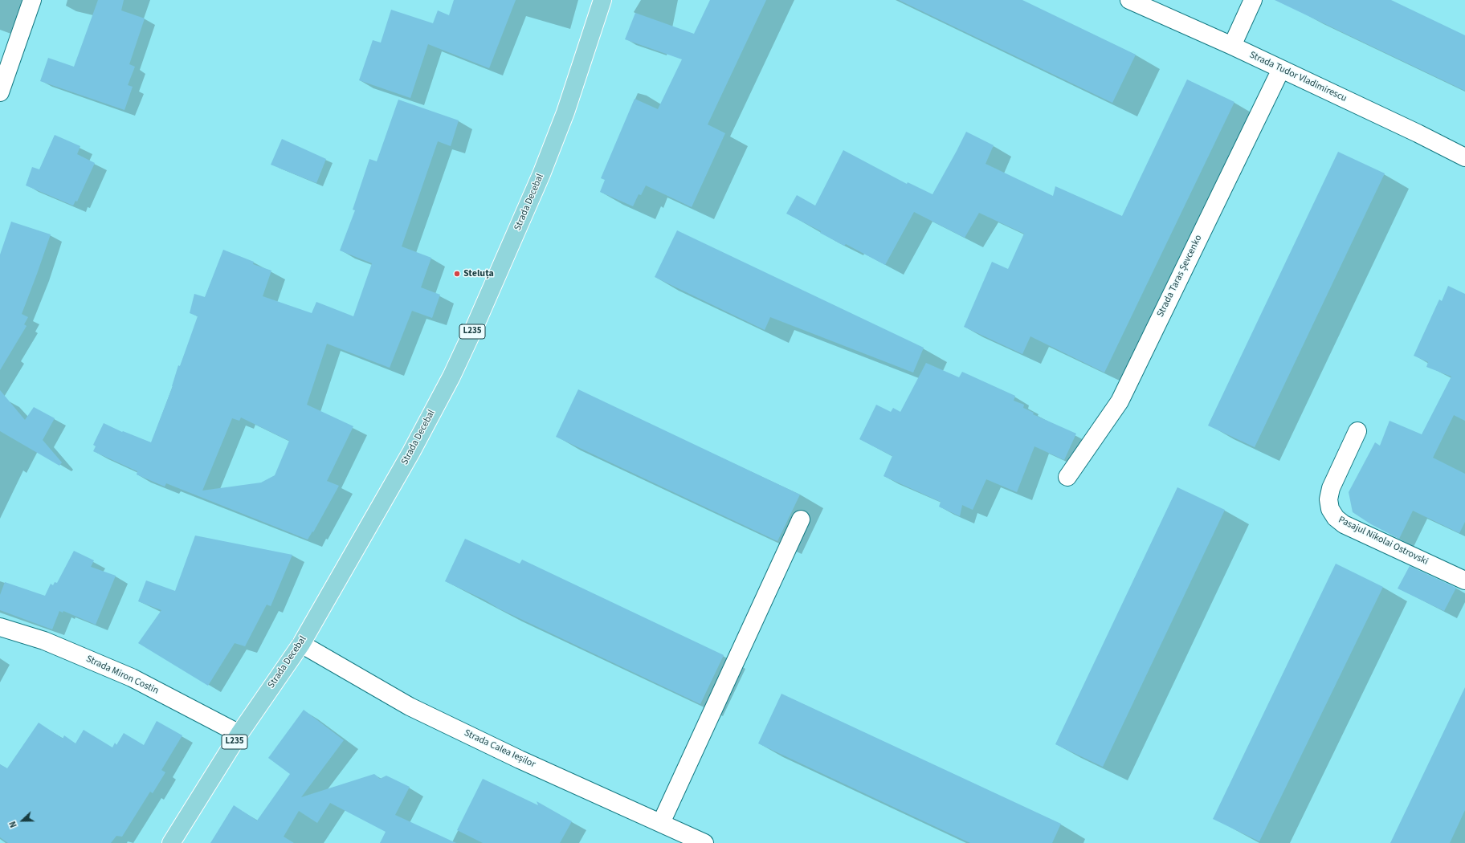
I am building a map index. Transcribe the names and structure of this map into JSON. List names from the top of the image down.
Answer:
{
  "streets": {
    "main road": ["Strada Decebal", "L235"],
    "street": [
      "Strada Tudor Vladimirescu",
      "Strada Taras Șevcenko",
      "Pasajul Nikolai Ostrovski",
      "Strada Miron Costin",
      "Strada Calea Ieșilor"
    ]
  },
  "crossings": [
    ["Strada Tudor Vladimirescu", "Strada Taras Șevcenko"],
    ["Strada Decebal", "Strada Miron Costin"],
    ["Strada Decebal", "Strada Calea Ieșilor"]
  ],
  "places": ["Steluța"],
  "north": "left"
}
